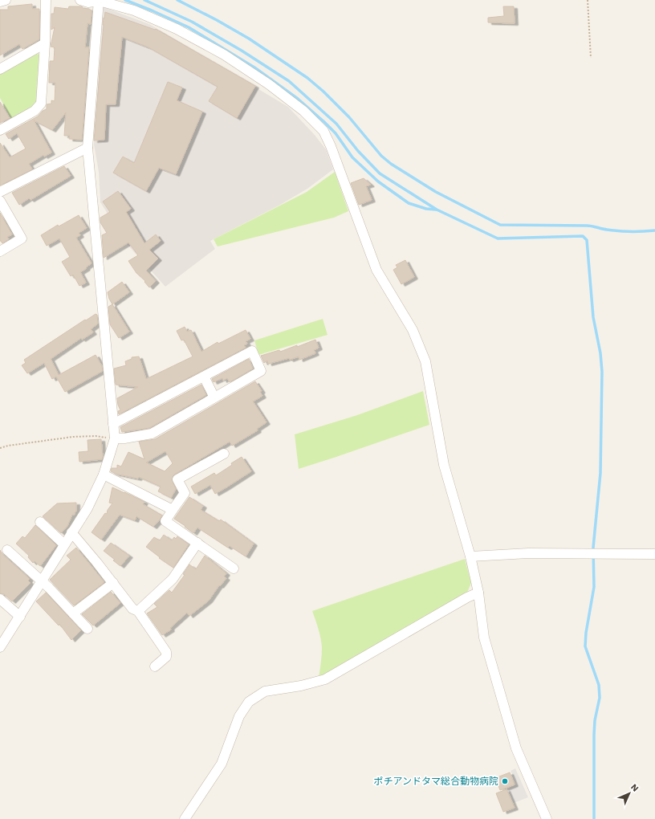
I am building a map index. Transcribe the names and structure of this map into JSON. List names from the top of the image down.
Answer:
{
  "places": ["ポチアンドタマ総合動物病院"],
  "north": "top right"
}
